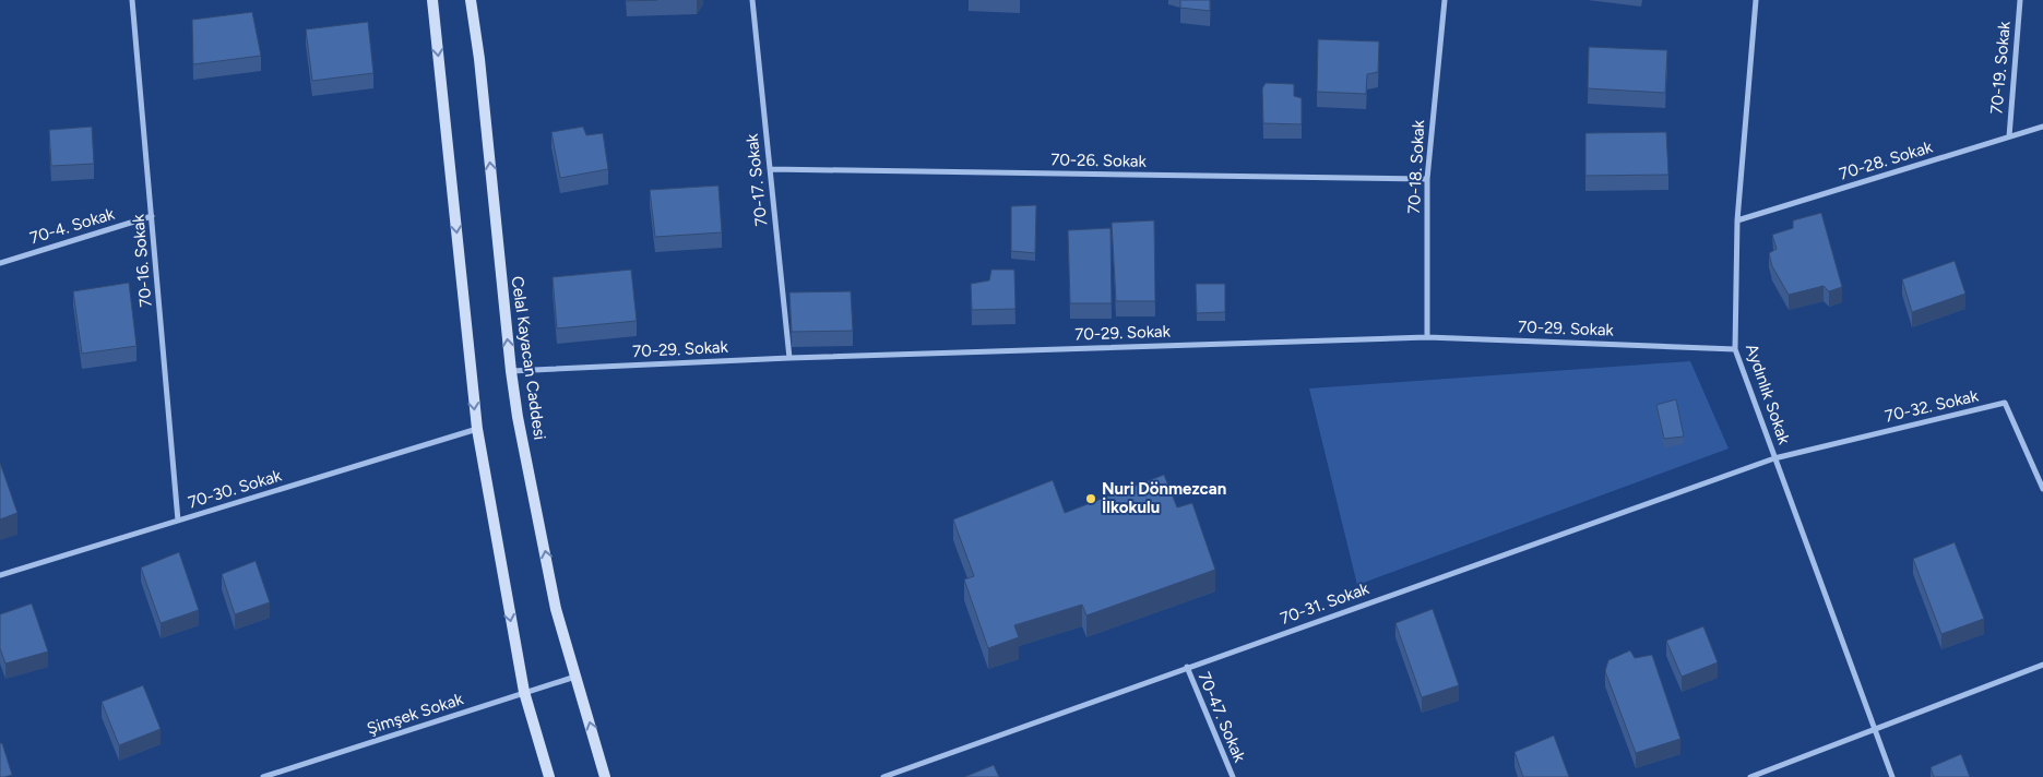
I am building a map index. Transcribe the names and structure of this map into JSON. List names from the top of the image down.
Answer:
{
  "streets": {
    "street": [
      "70-19. Sokak",
      "70-26. Sokak",
      "70-28. Sokak",
      "70-18. Sokak",
      "70-17. Sokak",
      "70-4. Sokak",
      "70-16. Sokak",
      "70-29. Sokak",
      "Celal Kayacan Caddesi",
      "Aydınlık Sokak",
      "70-32. Sokak",
      "70-30. Sokak",
      "70-31. Sokak",
      "Şimşek Sokak",
      "70-47. Sokak"
    ]
  },
  "crossings": [
    ["70-19. Sokak", "70-28. Sokak"],
    ["70-26. Sokak", "70-18. Sokak"],
    ["70-26. Sokak", "70-17. Sokak"],
    ["70-28. Sokak", "Aydınlık Sokak"],
    ["70-18. Sokak", "70-29. Sokak"],
    ["70-17. Sokak", "70-29. Sokak"],
    ["70-4. Sokak", "70-16. Sokak"],
    ["70-16. Sokak", "70-30. Sokak"],
    ["70-29. Sokak", "Celal Kayacan Caddesi"],
    ["70-29. Sokak", "Aydınlık Sokak"],
    ["Celal Kayacan Caddesi", "Şimşek Sokak"],
    ["Aydınlık Sokak", "70-32. Sokak"],
    ["Aydınlık Sokak", "70-31. Sokak"],
    ["70-32. Sokak", "70-31. Sokak"],
    ["70-31. Sokak", "70-47. Sokak"]
  ],
  "places": ["Nuri Dönmezcan İlkokulu"]
}
